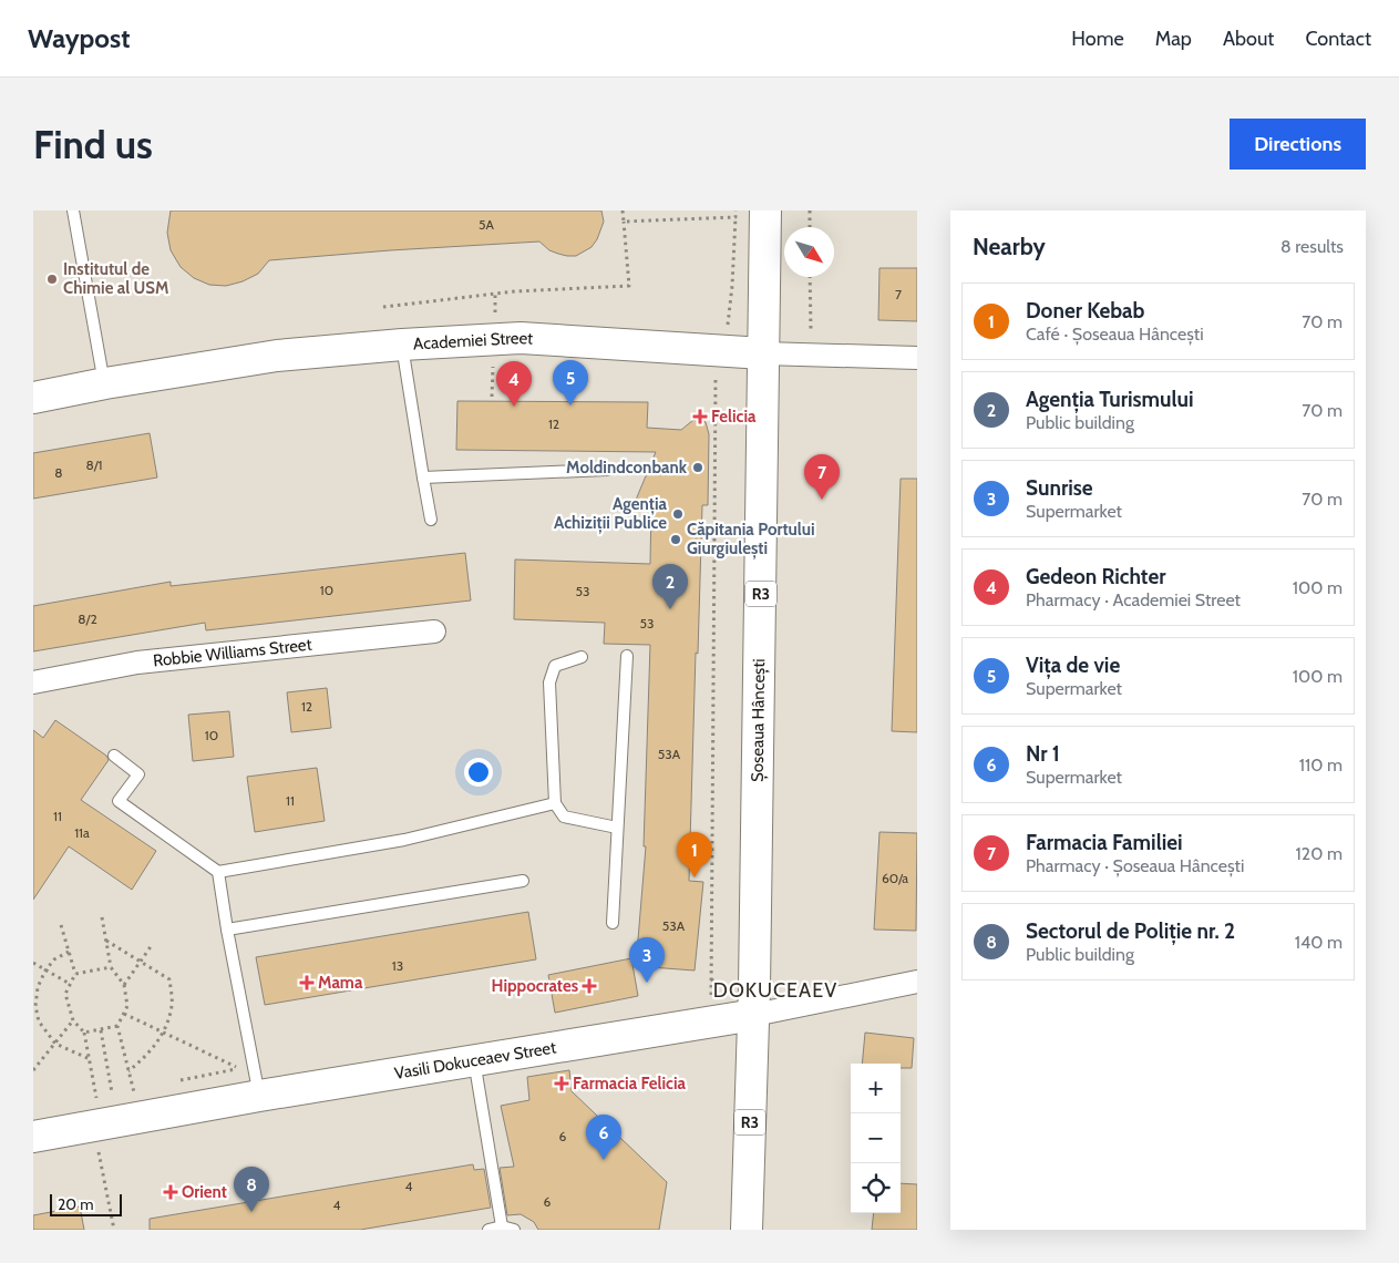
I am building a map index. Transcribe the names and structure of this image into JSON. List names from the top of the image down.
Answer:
{
  "streets": {
    "main road": [
      "Academiei Street",
      "R3",
      "Șoseaua Hâncești",
      "Vasili Dokuceaev Street"
    ],
    "street": ["Robbie Williams Street"]
  },
  "crossings": [
    ["Academiei Street", "Șoseaua Hâncești"],
    ["Șoseaua Hâncești", "Vasili Dokuceaev Street"]
  ],
  "districts": ["DOKUCEAEV"],
  "places": {
    "other": [
      "Institutul de Chimie al USM",
      "Moldindconbank",
      "Agenția Achiziții Publice",
      "Căpitania Portului Giurgiulești"
    ],
    "health": [
      "Felicia",
      "Mama",
      "Hippocrates",
      "Farmacia Felicia",
      "Orient"
    ]
  },
  "house_numbers": [
    "5A",
    "7",
    "12",
    "8/1",
    "8",
    "10",
    "53",
    "8/2",
    "53",
    "12",
    "10",
    "53A",
    "11",
    "11",
    "11a",
    "60/a",
    "53A",
    "13",
    "6",
    "4",
    "6",
    "4"
  ],
  "scale_bar": "20 m",
  "north": "bottom right",
  "page": {
    "header": "Waypost",
    "nav": [
      "Home",
      "Map",
      "About",
      "Contact"
    ],
    "buttons": "Directions",
    "title": "Find us",
    "heading": ["Nearby", "8 results"],
    "list": [
      {
        "mark": "1",
        "name": "Doner Kebab",
        "note": "Café · Șoseaua Hâncești",
        "value": "70 m"
      },
      {
        "mark": "2",
        "name": "Agenția Turismului",
        "note": "Public building",
        "value": "70 m"
      },
      {
        "mark": "3",
        "name": "Sunrise",
        "note": "Supermarket",
        "value": "70 m"
      },
      {
        "mark": "4",
        "name": "Gedeon Richter",
        "note": "Pharmacy · Academiei Street",
        "value": "100 m"
      },
      {
        "mark": "5",
        "name": "Vița de vie",
        "note": "Supermarket",
        "value": "100 m"
      },
      {
        "mark": "6",
        "name": "Nr 1",
        "note": "Supermarket",
        "value": "110 m"
      },
      {
        "mark": "7",
        "name": "Farmacia Familiei",
        "note": "Pharmacy · Șoseaua Hâncești",
        "value": "120 m"
      },
      {
        "mark": "8",
        "name": "Sectorul de Poliție nr. 2",
        "note": "Public building",
        "value": "140 m"
      }
    ],
    "pins": [
      "5",
      "4",
      "7",
      "2",
      "1",
      "3",
      "6",
      "8"
    ],
    "map_buttons": ["+", "−"],
    "scale": "20 m"
  }
}
